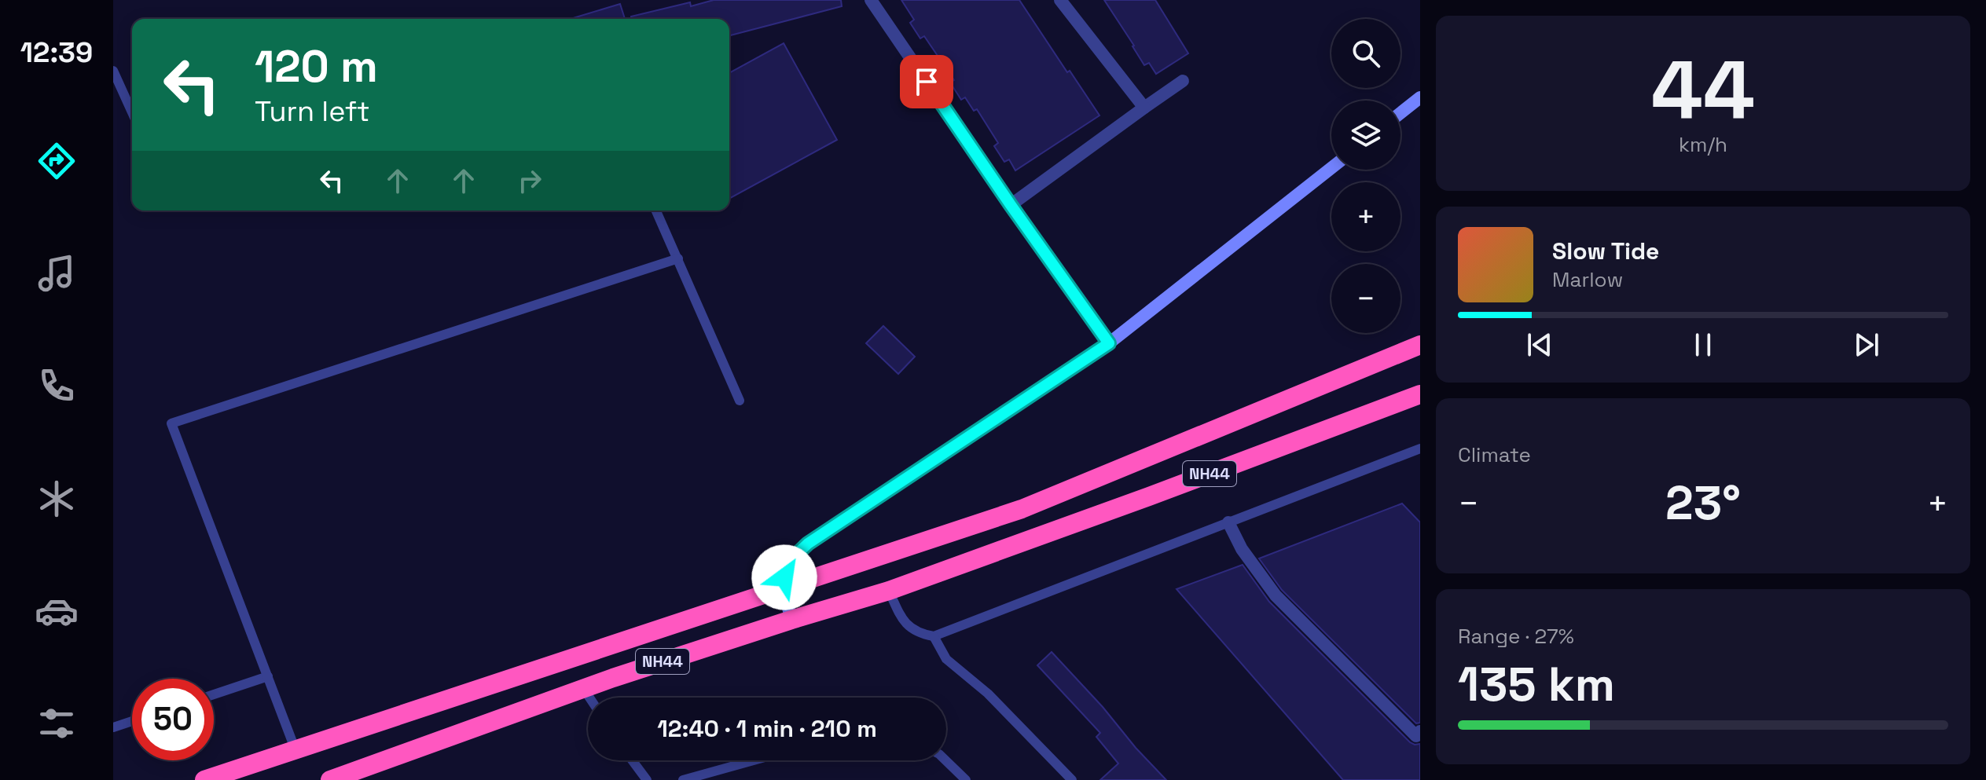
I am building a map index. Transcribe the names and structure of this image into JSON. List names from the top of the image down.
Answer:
{
  "streets": {
    "highway": ["NH44"]
  },
  "page": {
    "tabs": "12:39",
    "tile": [
      ["44", "km/h"],
      "Climate",
      ["Range · 27%", "135 km"]
    ],
    "map_buttons": ["+", "−"],
    "turn": ["120 m", "Turn left"],
    "song": ["Slow Tide", "Marlow"],
    "heat": ["−", "23°", "+"],
    "limit": "50",
    "trip": "12:40 · 1 min · 210 m"
  }
}
